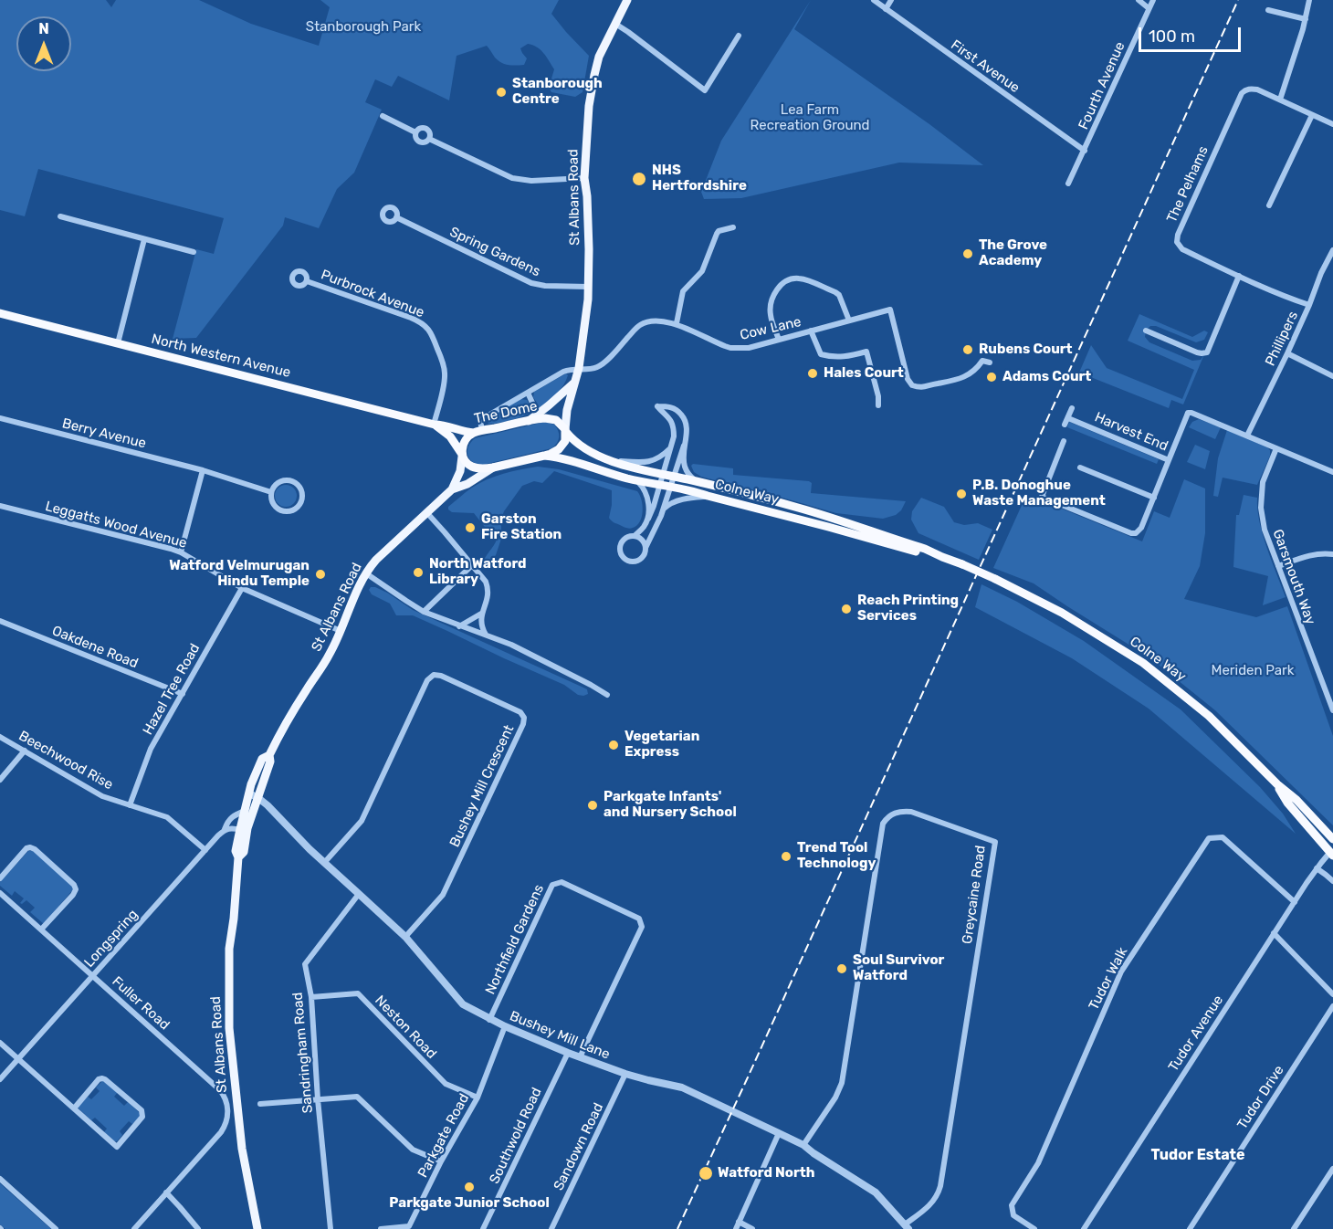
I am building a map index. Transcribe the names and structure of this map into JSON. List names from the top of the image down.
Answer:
{
  "streets": {
    "highway": ["North Western Avenue", "The Dome", "Colne Way"],
    "main road": ["St Albans Road"],
    "street": [
      "First Avenue",
      "Fourth Avenue",
      "The Pelhams",
      "Spring Gardens",
      "Purbrock Avenue",
      "Cow Lane",
      "Phillipers",
      "Harvest End",
      "Berry Avenue",
      "Leggatts Wood Avenue",
      "Garsmouth Way",
      "Oakdene Road",
      "Hazel Tree Road",
      "Beechwood Rise",
      "Bushey Mill Crescent",
      "Greycaine Road",
      "Longspring",
      "Northfield Gardens",
      "Tudor Walk",
      "Fuller Road",
      "Neston Road",
      "Tudor Avenue",
      "Bushey Mill Lane",
      "Sandringham Road",
      "Tudor Drive",
      "Parkgate Road",
      "Southwold Road",
      "Sandown Road"
    ]
  },
  "crossings": [
    ["First Avenue", "Fourth Avenue"],
    ["The Pelhams", "Phillipers"],
    ["St Albans Road", "Spring Gardens"],
    ["St Albans Road", "Cow Lane"],
    ["St Albans Road", "North Western Avenue"],
    ["St Albans Road", "The Dome"],
    ["St Albans Road", "Colne Way"],
    ["St Albans Road", "Leggatts Wood Avenue"],
    ["St Albans Road", "Longspring"],
    ["St Albans Road", "Bushey Mill Lane"],
    ["Purbrock Avenue", "North Western Avenue"],
    ["Phillipers", "Harvest End"],
    ["North Western Avenue", "The Dome"],
    ["The Dome", "Colne Way"],
    ["Colne Way", "Tudor Avenue"],
    ["Leggatts Wood Avenue", "Hazel Tree Road"],
    ["Oakdene Road", "Hazel Tree Road"],
    ["Hazel Tree Road", "Beechwood Rise"],
    ["Beechwood Rise", "Longspring"],
    ["Bushey Mill Crescent", "Bushey Mill Lane"],
    ["Greycaine Road", "Bushey Mill Lane"],
    ["Longspring", "Fuller Road"],
    ["Northfield Gardens", "Bushey Mill Lane"],
    ["Tudor Walk", "Tudor Avenue"],
    ["Neston Road", "Sandringham Road"],
    ["Neston Road", "Parkgate Road"],
    ["Bushey Mill Lane", "Sandringham Road"],
    ["Bushey Mill Lane", "Parkgate Road"],
    ["Bushey Mill Lane", "Southwold Road"],
    ["Bushey Mill Lane", "Sandown Road"]
  ],
  "districts": ["Tudor Estate"],
  "parks": ["Stanborough Park", "Lea Farm Recreation Ground", "Meriden Park"],
  "places": [
    "Stanborough Centre",
    "NHS Hertfordshire",
    "The Grove Academy",
    "Rubens Court",
    "Hales Court",
    "Adams Court",
    "P.B. Donoghue Waste Management",
    "Garston Fire Station",
    "North Watford Library",
    "Watford Velmurugan Hindu Temple",
    "Reach Printing Services",
    "Vegetarian Express",
    "Parkgate Infants' and Nursery School",
    "Trend Tool Technology",
    "Soul Survivor Watford",
    "Watford North",
    "Parkgate Junior School"
  ],
  "scale_bar": "100 m",
  "north": "top"
}
